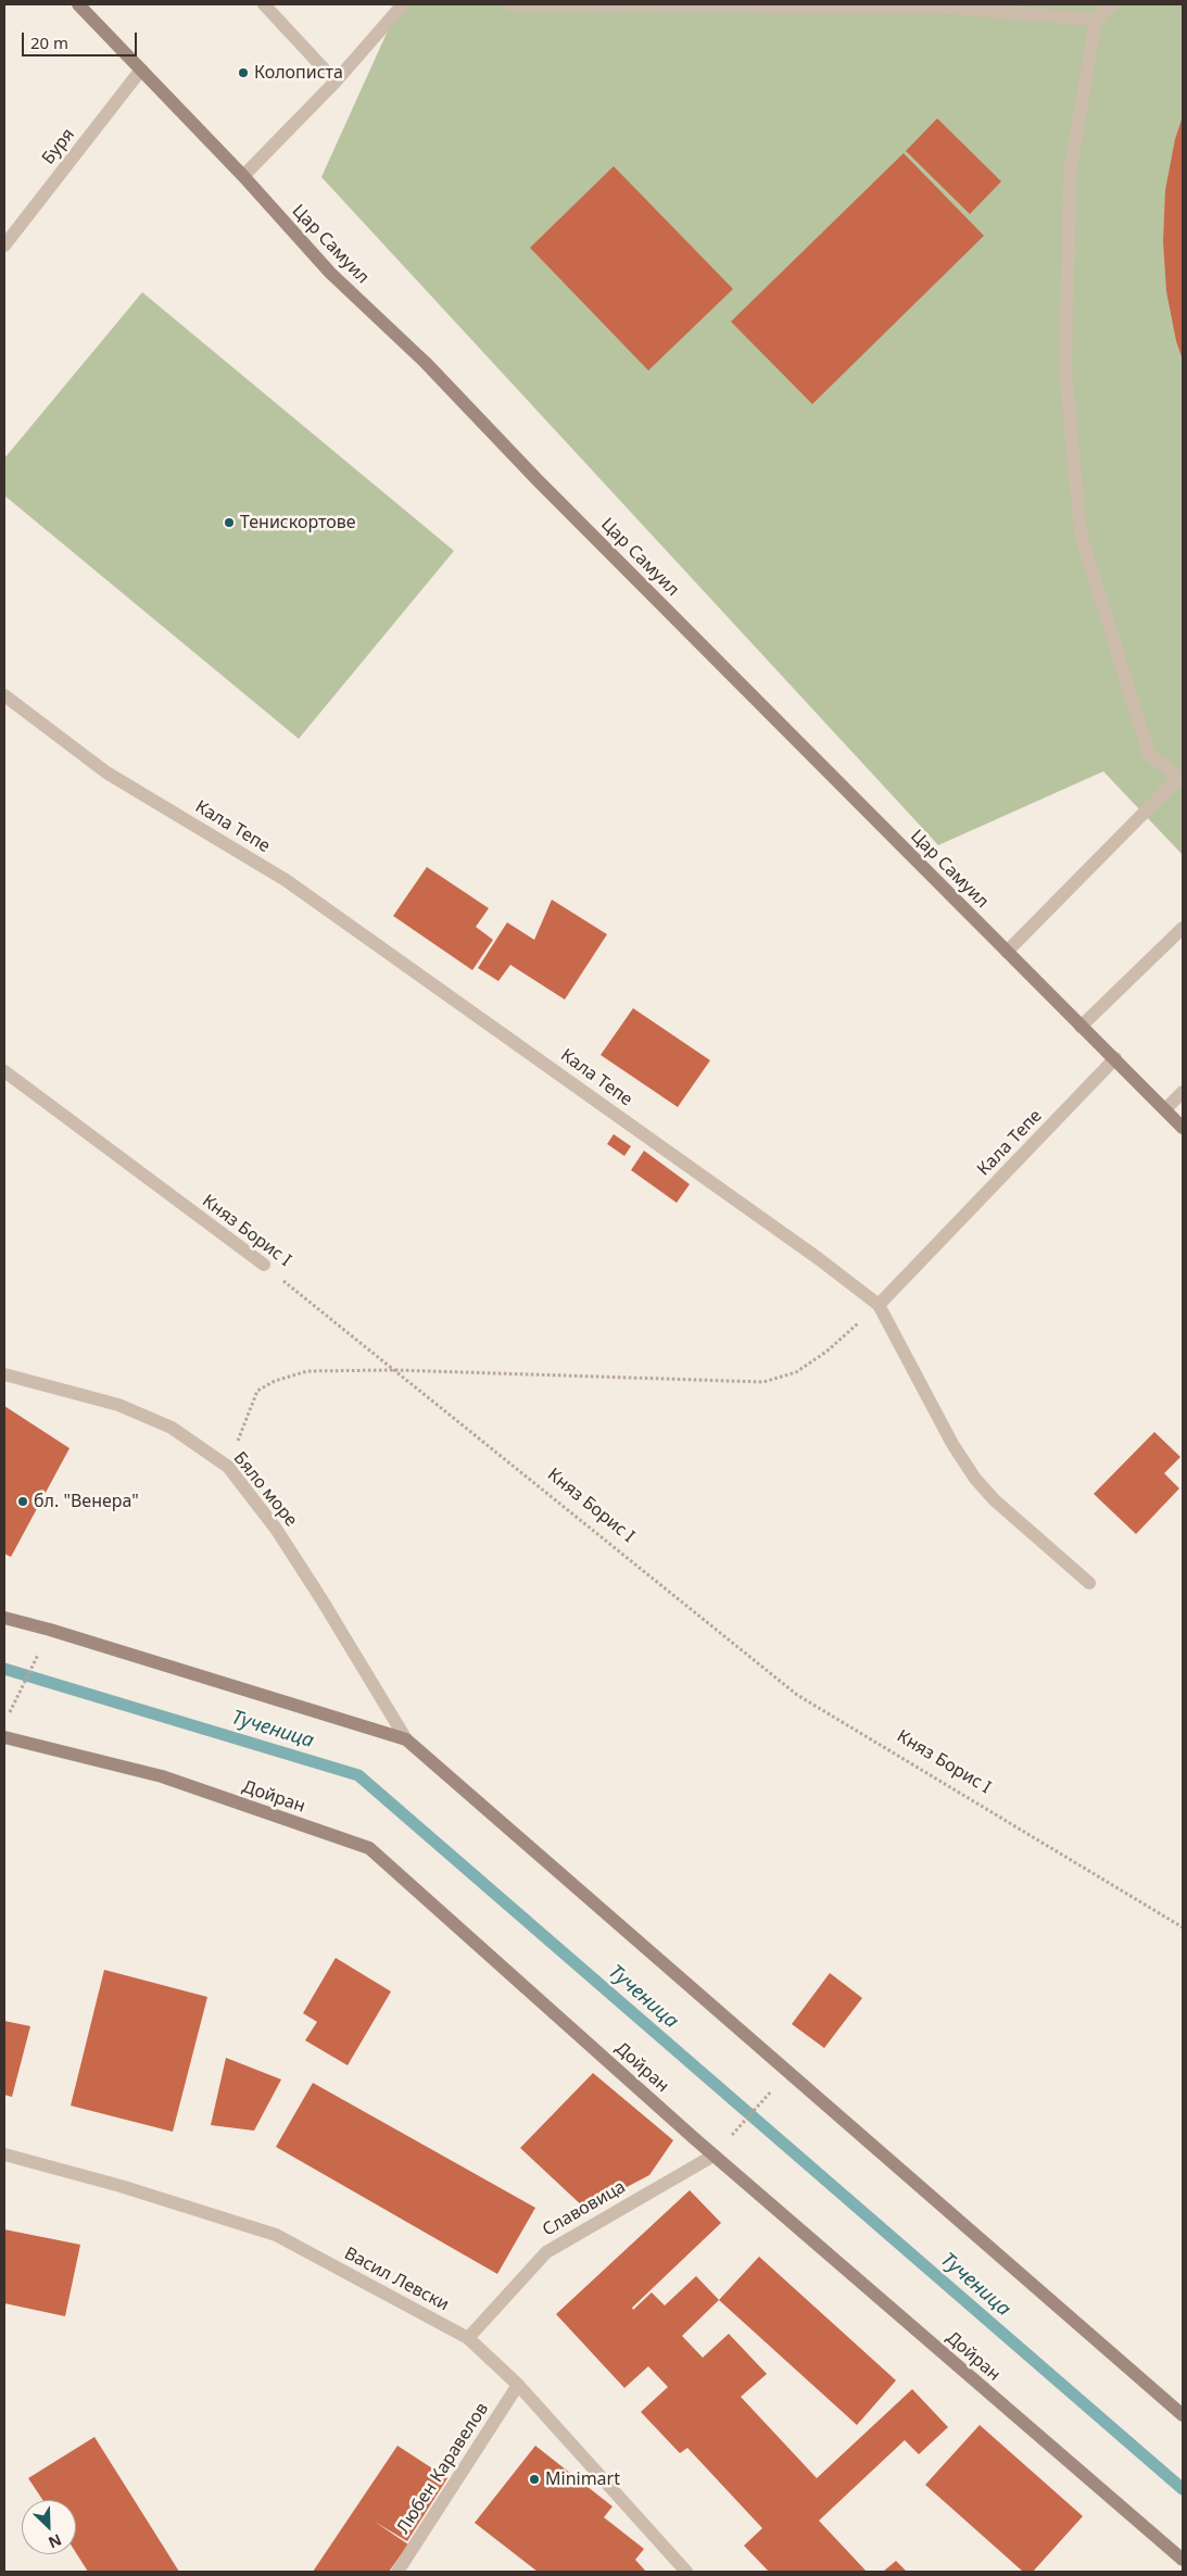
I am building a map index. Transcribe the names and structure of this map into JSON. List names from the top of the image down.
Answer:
{
  "streets": {
    "main road": ["Цар Самуил", "Дойран"],
    "street": [
      "Буря",
      "Кала Тепе",
      "Княз Борис I",
      "Бяло море",
      "Славовица",
      "Васил Левски",
      "Любен Каравелов"
    ]
  },
  "crossings": [
    ["Буря", "Цар Самуил"],
    ["Цар Самуил", "Кала Тепе"],
    ["Дойран", "Славовица"],
    ["Славовица", "Васил Левски"],
    ["Васил Левски", "Любен Каравелов"]
  ],
  "water": ["Тученица"],
  "places": [
    "Колописта",
    "Тенискортове",
    "бл. \"Венера\"",
    "Minimart"
  ],
  "scale_bar": "20 m",
  "north": "bottom right"
}
